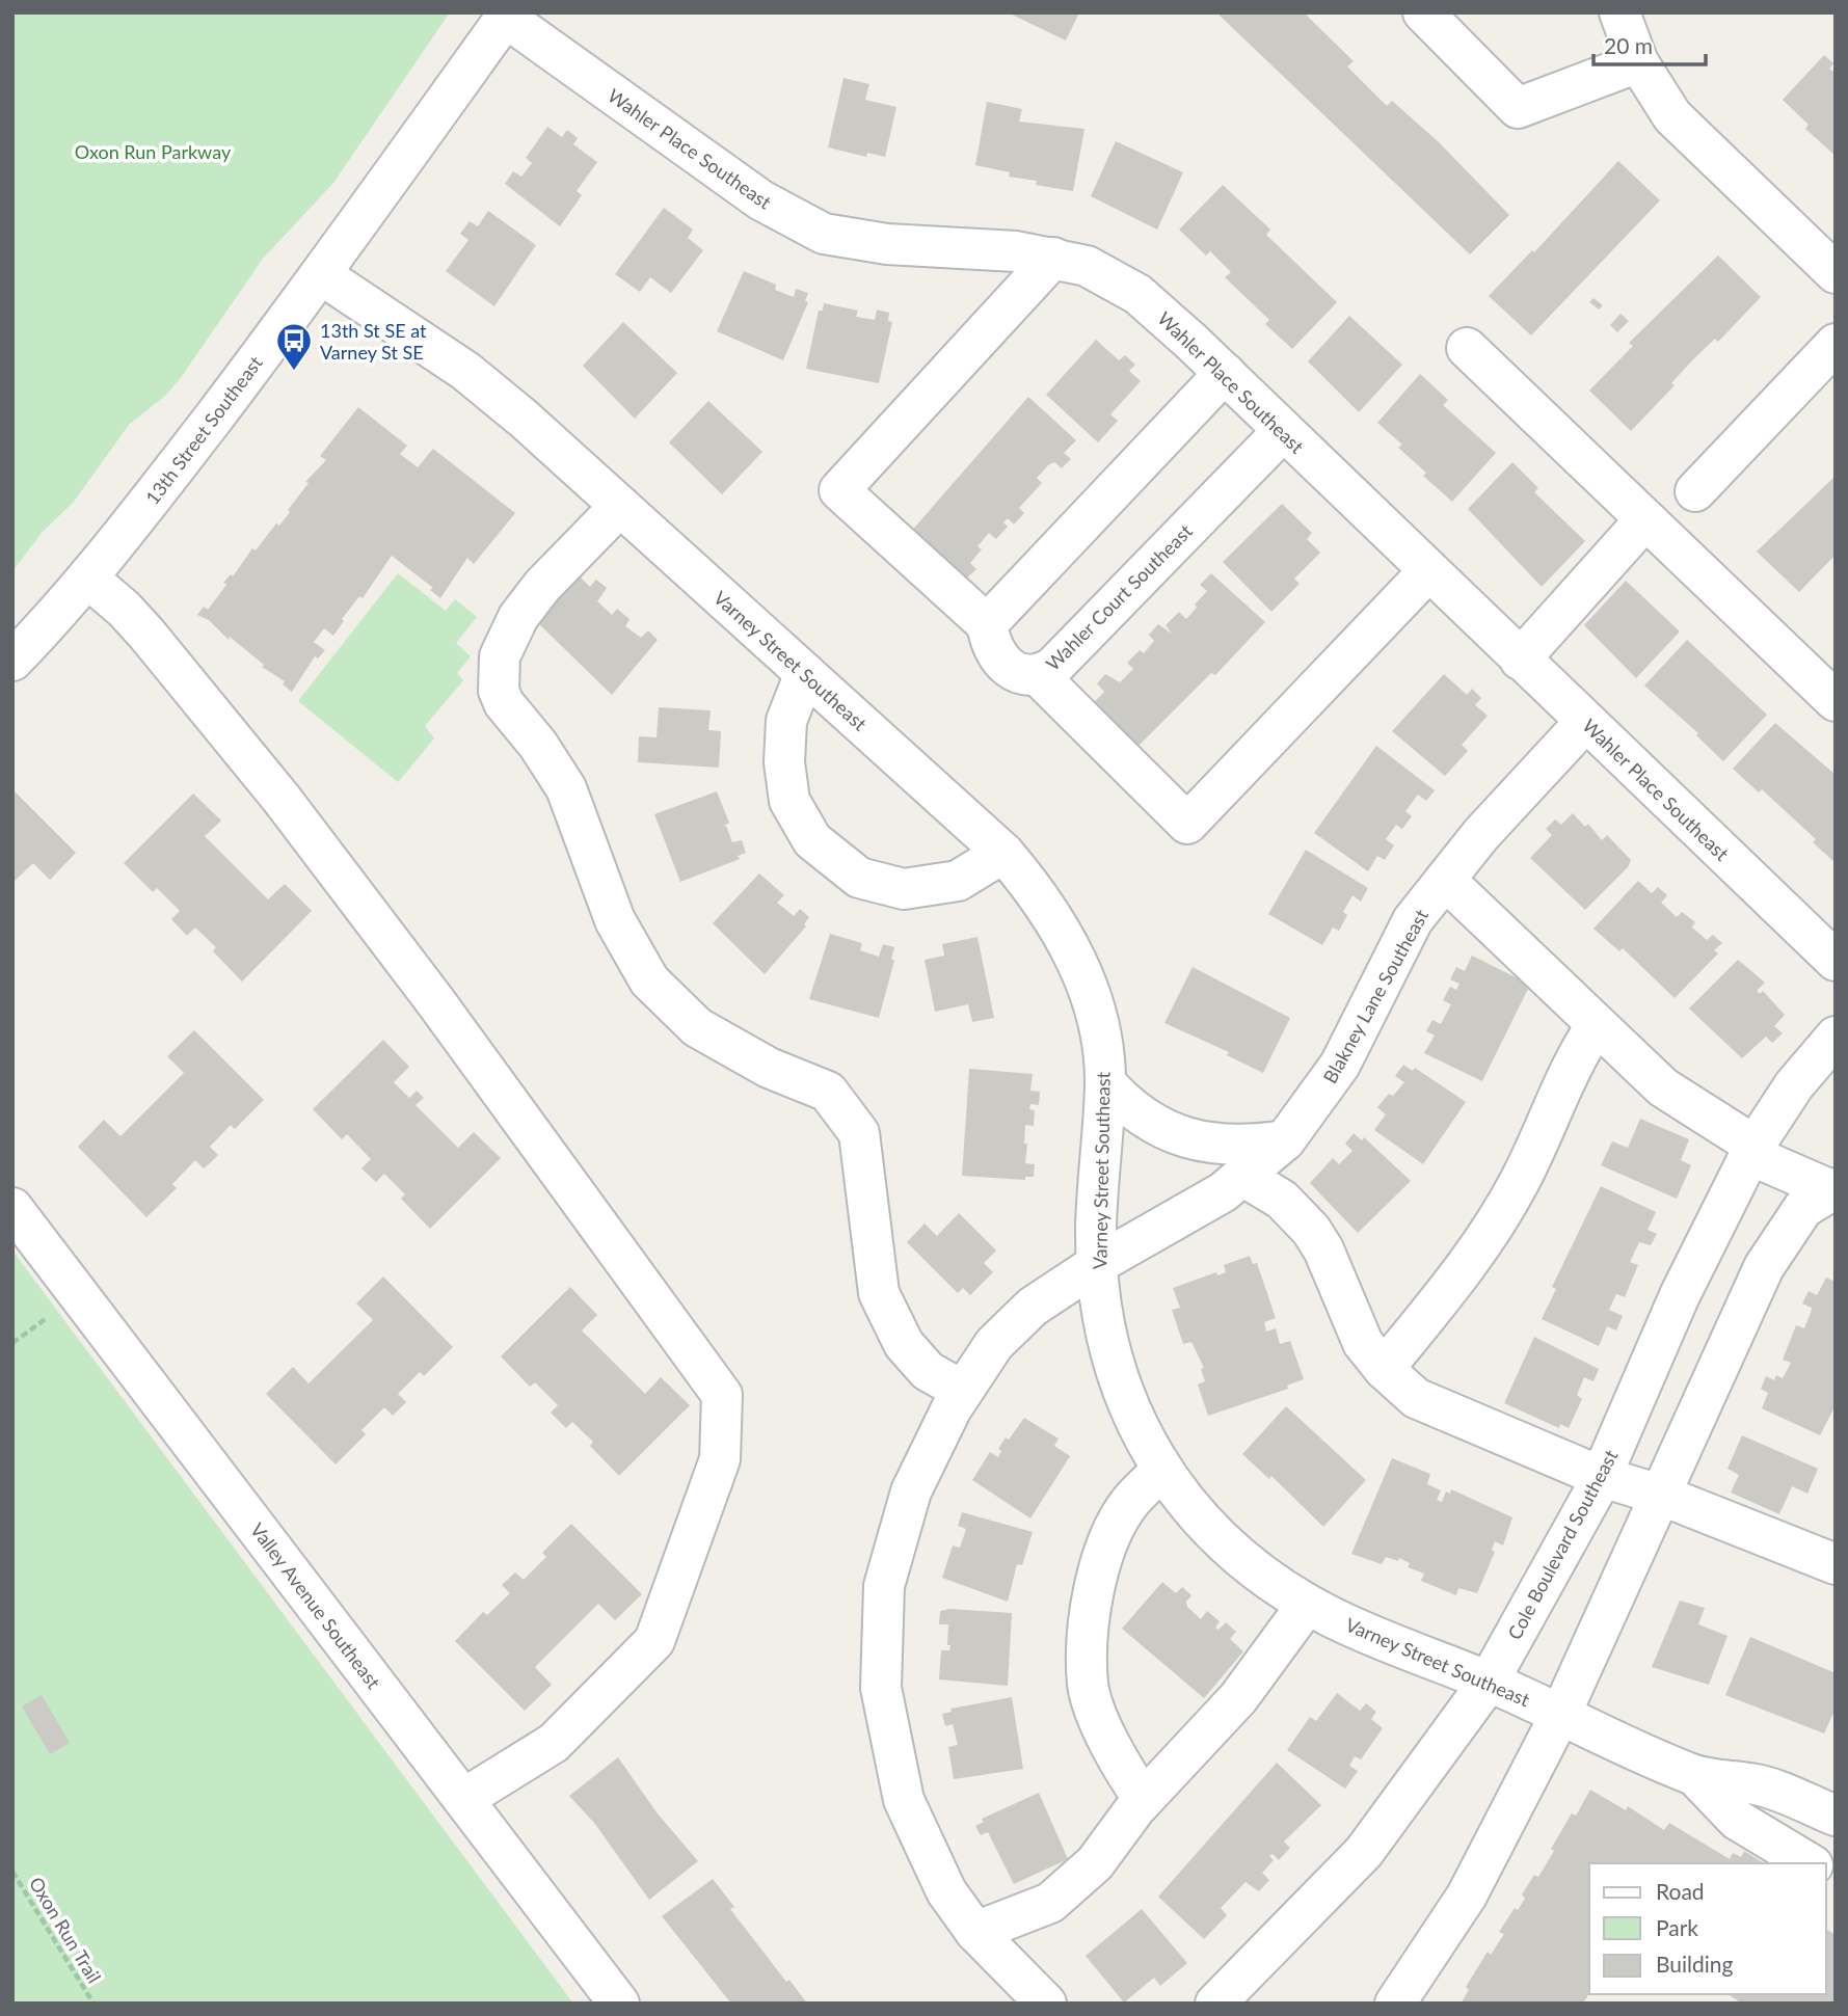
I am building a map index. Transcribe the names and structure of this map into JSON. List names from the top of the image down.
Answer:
{
  "streets": {
    "street": [
      "Wahler Place Southeast",
      "13th Street Southeast",
      "Wahler Court Southeast",
      "Varney Street Southeast",
      "Blakney Lane Southeast",
      "Cole Boulevard Southeast",
      "Valley Avenue Southeast"
    ],
    "path": ["Oxon Run Trail"]
  },
  "crossings": [
    ["Wahler Place Southeast", "13th Street Southeast"],
    ["Wahler Place Southeast", "Wahler Court Southeast"],
    ["Wahler Place Southeast", "Blakney Lane Southeast"],
    ["13th Street Southeast", "Varney Street Southeast"],
    ["Varney Street Southeast", "Blakney Lane Southeast"],
    ["Varney Street Southeast", "Cole Boulevard Southeast"]
  ],
  "parks": ["Oxon Run Parkway"],
  "places": {
    "bus stop": ["13th St SE at Varney St SE"]
  },
  "legend": ["Road", "Park", "Building"],
  "scale_bar": "20 m"
}
